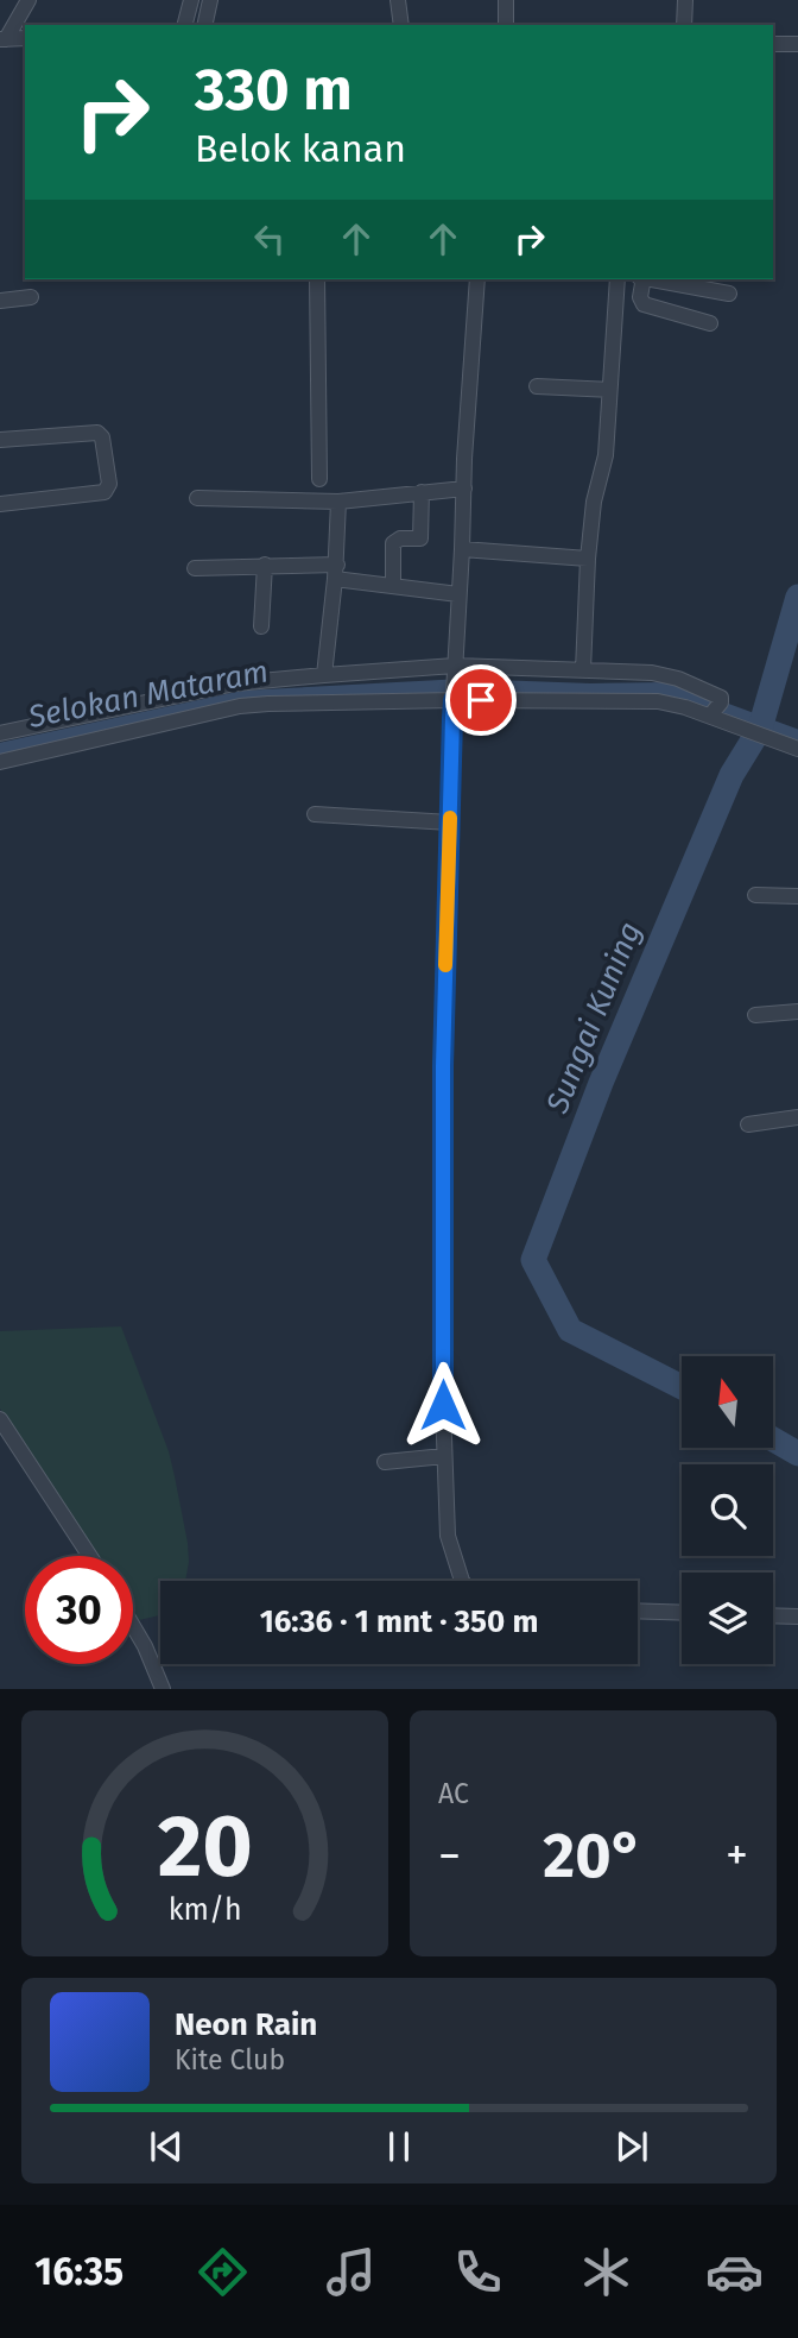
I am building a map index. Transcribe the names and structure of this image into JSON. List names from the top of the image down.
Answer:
{
  "water": ["Selokan Mataram", "Sungai Kuning"],
  "north": "top",
  "page": {
    "turn": ["330 m", "Belok kanan"],
    "limit": "30",
    "trip": "16:36 · 1 mnt · 350 m",
    "tile": "AC",
    "heat": ["−", "20°", "+"],
    "song": ["Neon Rain", "Kite Club"],
    "tabs": "16:35",
    "gauge": ["20", "km/h"]
  }
}
